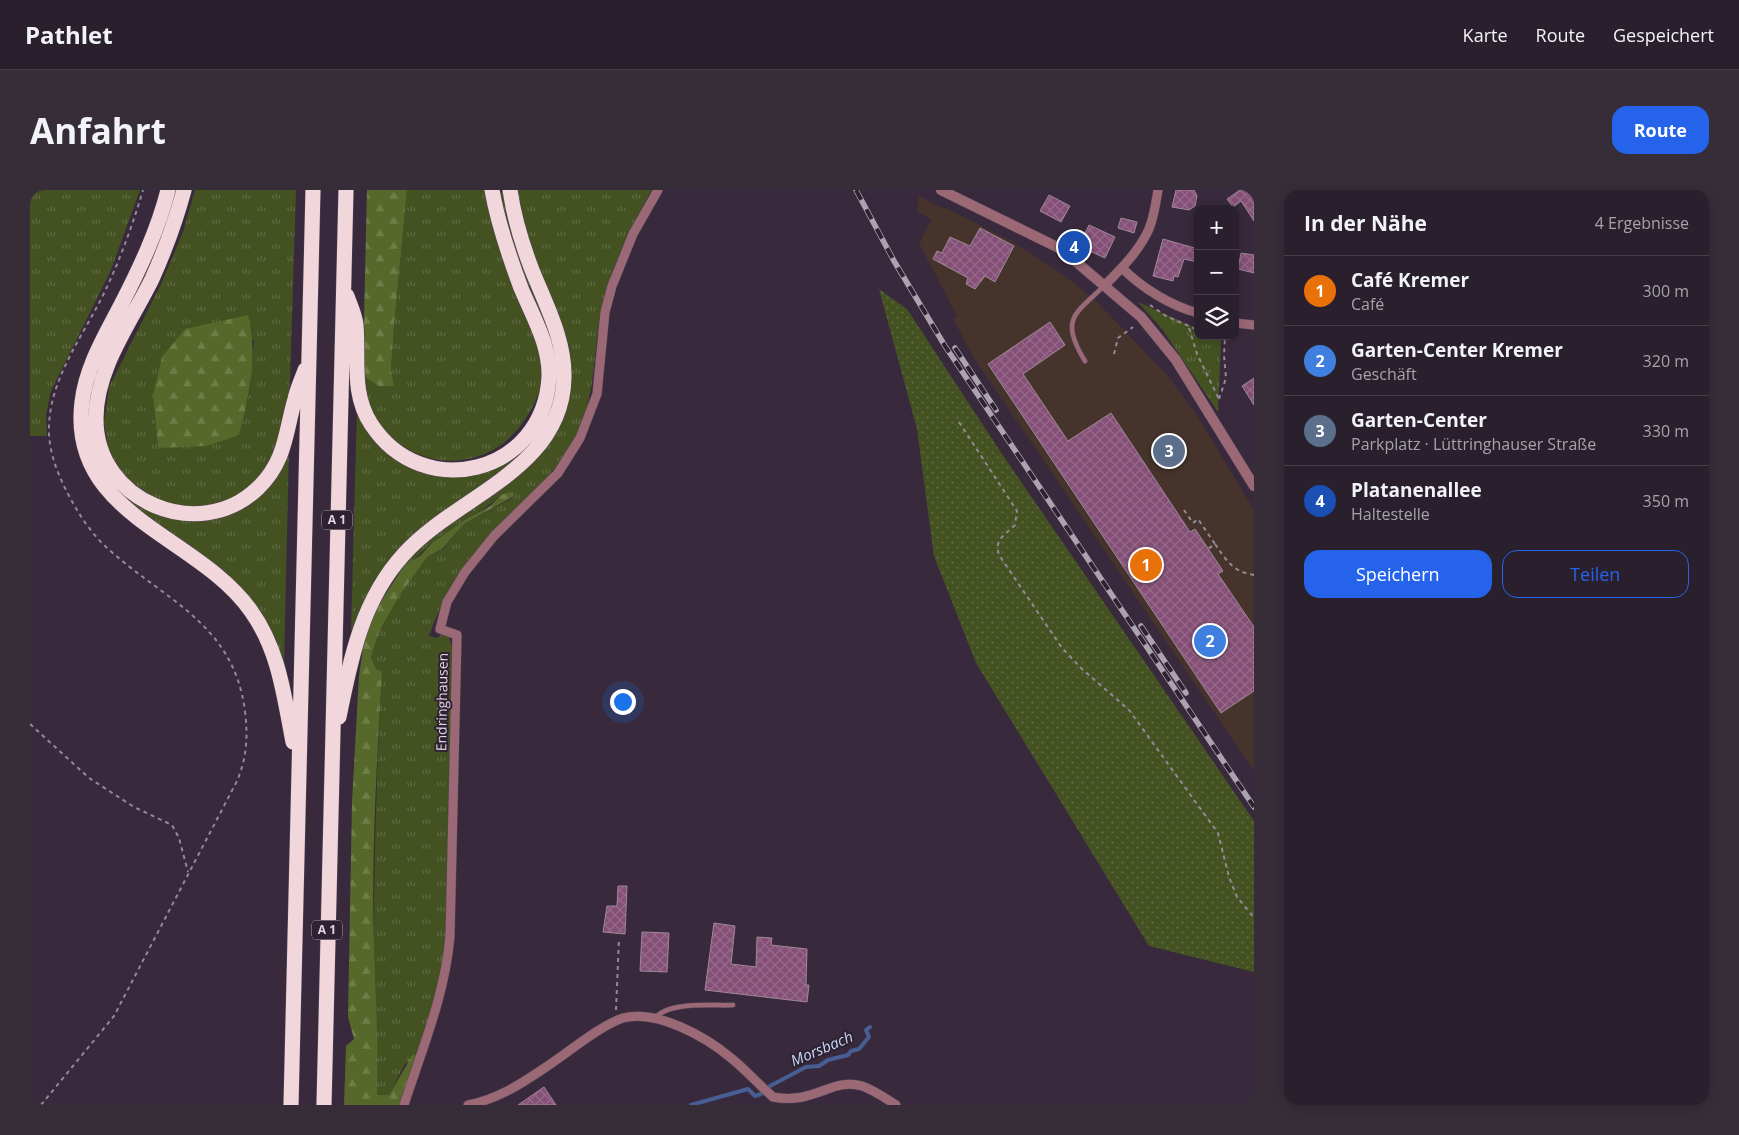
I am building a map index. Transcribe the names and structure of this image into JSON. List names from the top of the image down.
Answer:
{
  "streets": {
    "highway": ["A 1"],
    "street": ["Endringhausen"]
  },
  "water": ["Morsbach"],
  "page": {
    "header": "Pathlet",
    "nav": ["Karte", "Route", "Gespeichert"],
    "buttons": [
      "Route",
      ["Speichern", "Teilen"]
    ],
    "title": "Anfahrt",
    "heading": ["In der Nähe", "4 Ergebnisse"],
    "map_buttons": ["+", "−"],
    "pins": [
      "4",
      "3",
      "1",
      "2"
    ],
    "list": [
      {
        "mark": "1",
        "name": "Café Kremer",
        "note": "Café",
        "value": "300 m"
      },
      {
        "mark": "2",
        "name": "Garten-Center Kremer",
        "note": "Geschäft",
        "value": "320 m"
      },
      {
        "mark": "3",
        "name": "Garten-Center",
        "note": "Parkplatz · Lüttringhauser Straße",
        "value": "330 m"
      },
      {
        "mark": "4",
        "name": "Platanenallee",
        "note": "Haltestelle",
        "value": "350 m"
      }
    ]
  }
}
